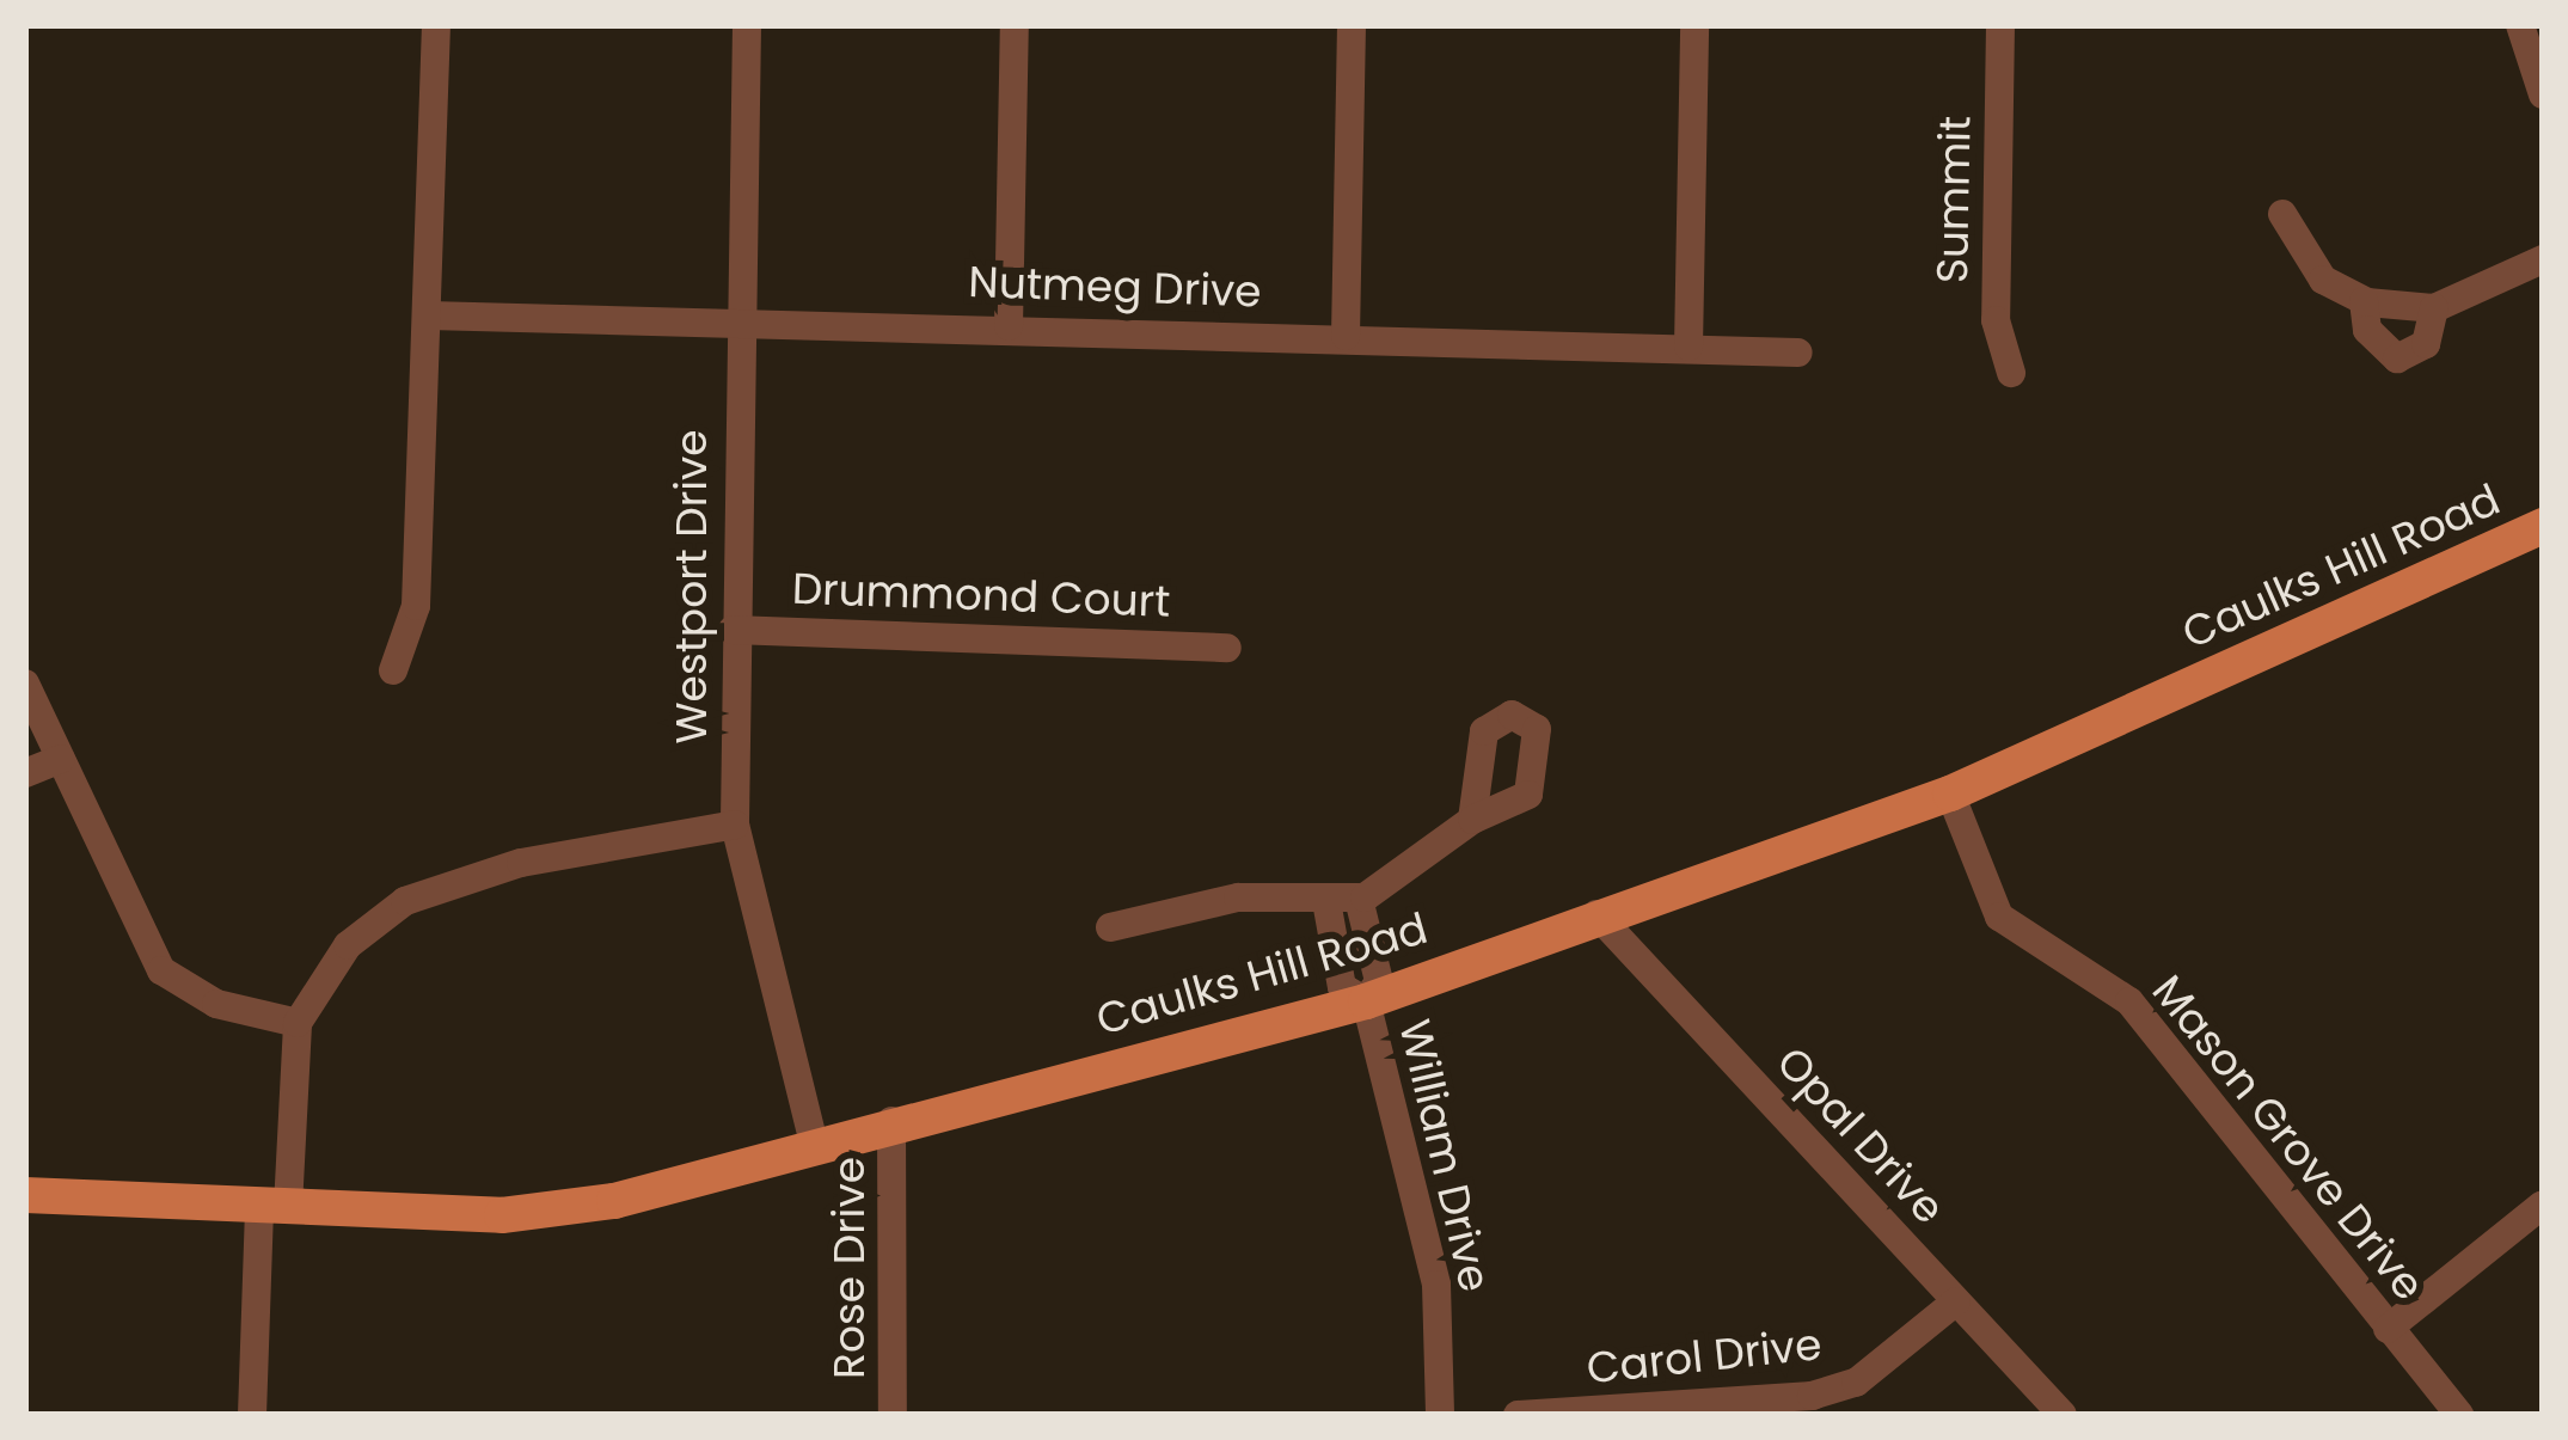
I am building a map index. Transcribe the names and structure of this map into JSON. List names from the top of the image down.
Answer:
{
  "streets": {
    "main road": ["Caulks Hill Road"],
    "street": [
      "Summit",
      "Nutmeg Drive",
      "Westport Drive",
      "Drummond Court",
      "Opal Drive",
      "Mason Grove Drive",
      "William Drive",
      "Rose Drive",
      "Carol Drive"
    ]
  },
  "crossings": [
    ["Nutmeg Drive", "Westport Drive"],
    ["Caulks Hill Road", "Westport Drive"],
    ["Caulks Hill Road", "Opal Drive"],
    ["Caulks Hill Road", "Mason Grove Drive"],
    ["Caulks Hill Road", "William Drive"],
    ["Caulks Hill Road", "Rose Drive"],
    ["Westport Drive", "Drummond Court"],
    ["Opal Drive", "Carol Drive"]
  ]
}
